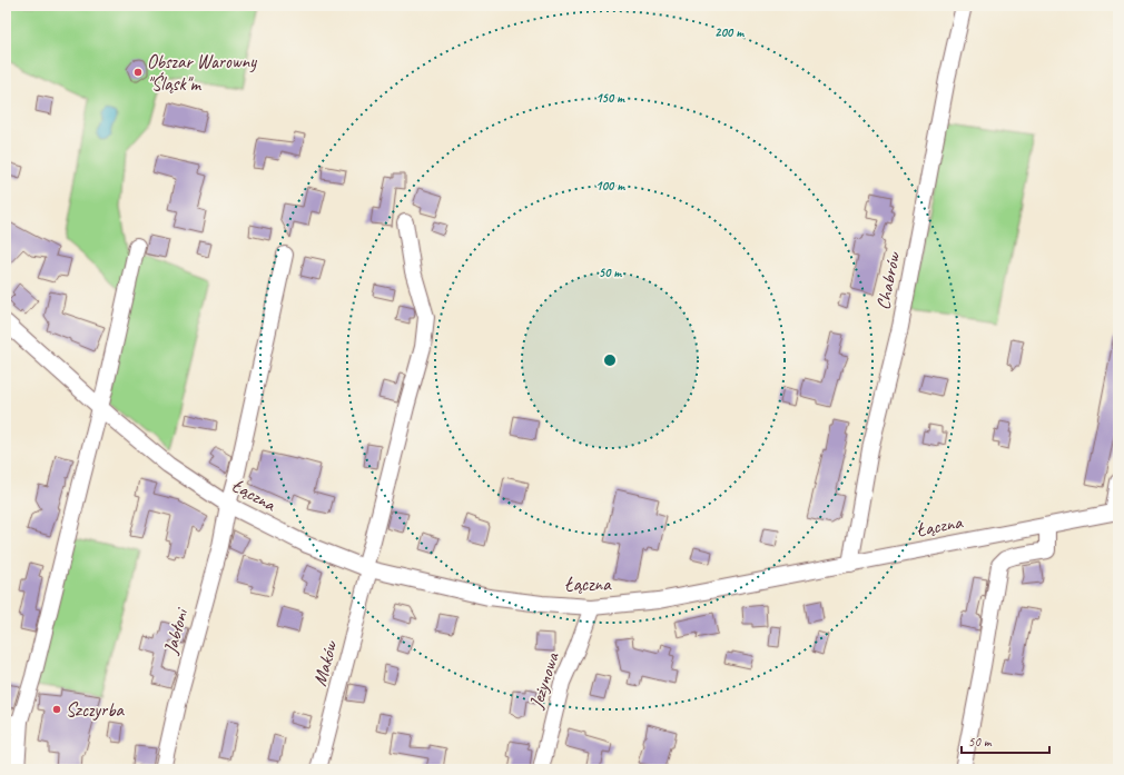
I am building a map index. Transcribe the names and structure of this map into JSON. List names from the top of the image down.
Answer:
{
  "streets": {
    "street": [
      "Chabrów",
      "Łączna",
      "Jabłoni",
      "Maków",
      "Jeżynowa"
    ]
  },
  "crossings": [
    ["Chabrów", "Łączna"],
    ["Łączna", "Jabłoni"],
    ["Łączna", "Maków"],
    ["Łączna", "Jeżynowa"]
  ],
  "places": ["Obszar Warowny \"Śląsk\"m", "Szczyrba"],
  "scale_bar": "50 m",
  "rings": [
    "200 m",
    "150 m",
    "100 m",
    "50 m"
  ]
}
